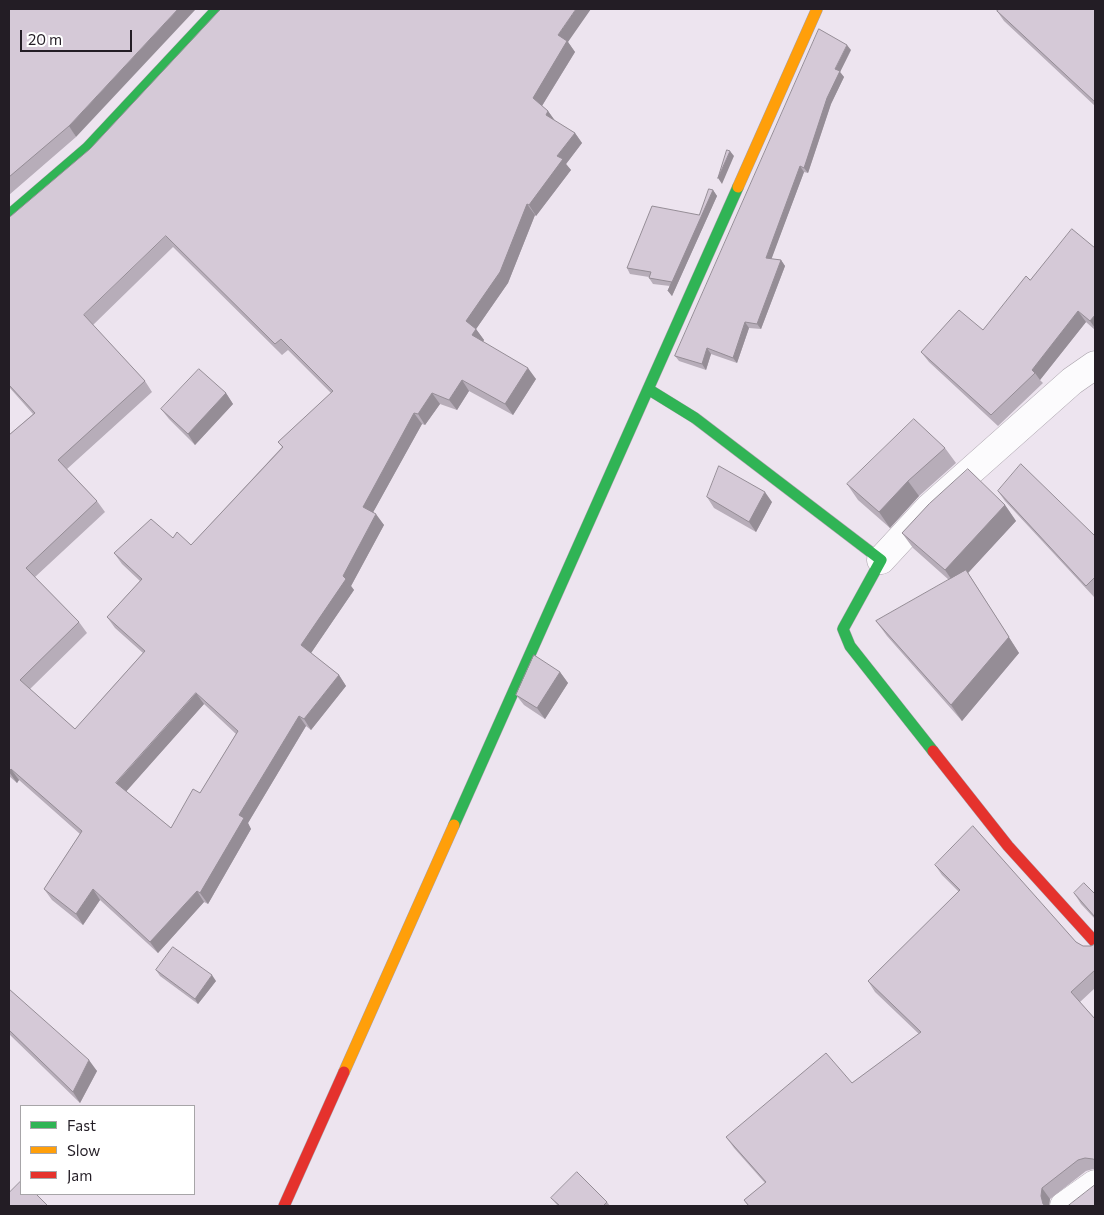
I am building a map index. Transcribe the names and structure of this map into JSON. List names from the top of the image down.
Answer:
{
  "legend": ["Fast", "Slow", "Jam"],
  "scale_bar": "20 m"
}
